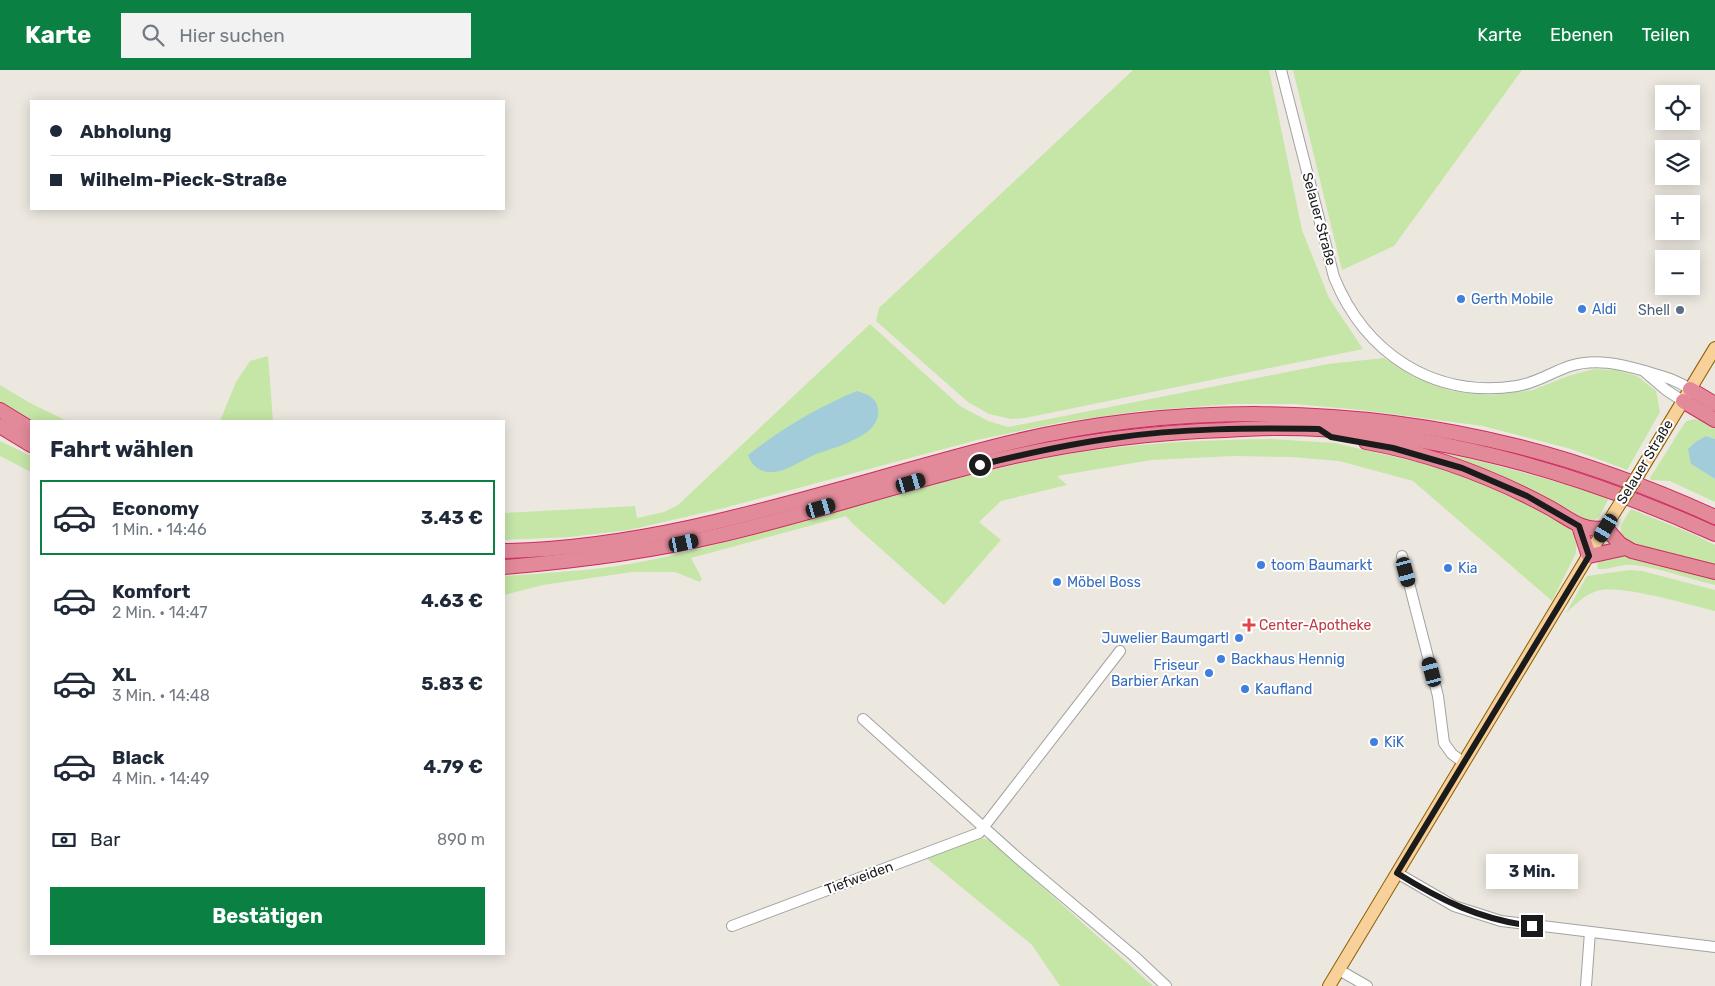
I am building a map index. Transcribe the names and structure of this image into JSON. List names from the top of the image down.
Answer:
{
  "streets": {
    "main road": ["Selauer Straße"],
    "street": ["Tiefweiden"]
  },
  "places": {
    "other": [
      "Gerth Mobile",
      "Aldi",
      "Shell",
      "toom Baumarkt",
      "Kia",
      "Möbel Boss",
      "Juwelier Baumgartl",
      "Backhaus Hennig",
      "Friseur Barbier Arkan",
      "Kaufland",
      "KiK"
    ],
    "health": ["Center-Apotheke"]
  },
  "page": {
    "header": "Karte",
    "search": "Hier suchen",
    "nav": ["Karte", "Ebenen", "Teilen"],
    "map_buttons": ["+", "−"],
    "banner": ["Abholung", "Wilhelm-Pieck-Straße"],
    "heading": "Fahrt wählen",
    "list": [
      {
        "name": "Economy",
        "note": "1 Min. · 14:46",
        "value": "3.43 €"
      },
      {
        "name": "Komfort",
        "note": "2 Min. · 14:47",
        "value": "4.63 €"
      },
      {
        "name": "XL",
        "note": "3 Min. · 14:48",
        "value": "5.83 €"
      },
      {
        "name": "Black",
        "note": "4 Min. · 14:49",
        "value": "4.79 €"
      }
    ],
    "pay": ["Bar", "890 m"],
    "bubble": "3 Min.",
    "buttons": "Bestätigen"
  }
}
